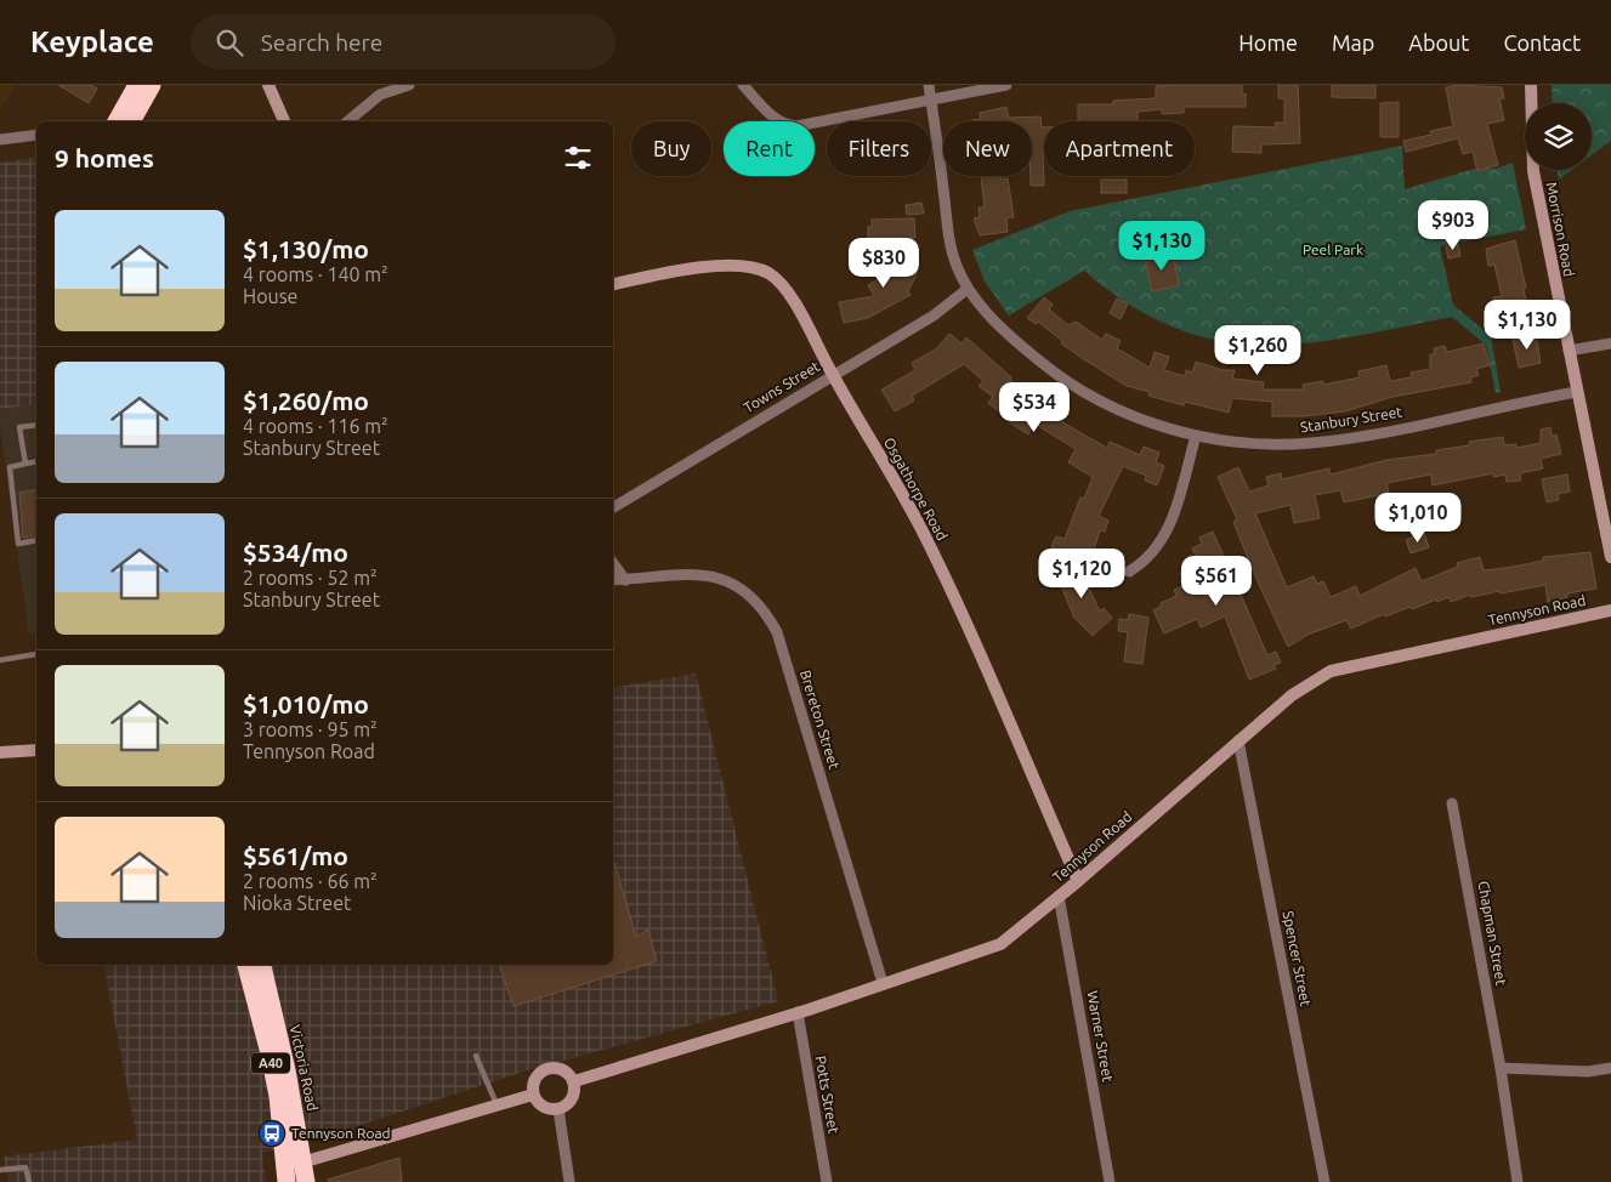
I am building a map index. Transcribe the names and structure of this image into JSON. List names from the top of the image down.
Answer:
{
  "streets": {
    "highway": ["A40", "Victoria Road"],
    "street": [
      "Morrison Road",
      "Towns Street",
      "Stanbury Street",
      "Osgathorpe Road",
      "Tennyson Road",
      "Brereton Street",
      "Chapman Street",
      "Spencer Street",
      "Warner Street",
      "Potts Street"
    ]
  },
  "crossings": [
    ["Morrison Road", "Stanbury Street"],
    ["Towns Street", "Stanbury Street"],
    ["Towns Street", "Osgathorpe Road"],
    ["Osgathorpe Road", "Tennyson Road"],
    ["Tennyson Road", "Brereton Street"],
    ["Tennyson Road", "Spencer Street"],
    ["Tennyson Road", "Warner Street"],
    ["Tennyson Road", "Potts Street"]
  ],
  "parks": ["Peel Park"],
  "places": {
    "bus stop": ["Tennyson Road"]
  },
  "page": {
    "header": "Keyplace",
    "search": "Search here",
    "nav": [
      "Home",
      "Map",
      "About",
      "Contact"
    ],
    "chip": [
      "Buy",
      "Rent",
      "Filters",
      "New",
      "Apartment"
    ],
    "heading": "9 homes",
    "list": [
      {
        "name": "$1,130/mo",
        "note": "4 rooms · 140 m² · House"
      },
      {
        "name": "$1,260/mo",
        "note": "4 rooms · 116 m² · Stanbury Street"
      },
      {
        "name": "$534/mo",
        "note": "2 rooms · 52 m² · Stanbury Street"
      },
      {
        "name": "$1,010/mo",
        "note": "3 rooms · 95 m² · Tennyson Road"
      },
      {
        "name": "$561/mo",
        "note": "2 rooms · 66 m² · Nioka Street"
      }
    ],
    "price": [
      "$903",
      "$1,130",
      "$830",
      "$1,130",
      "$1,260",
      "$534",
      "$1,010",
      "$1,120",
      "$561"
    ]
  }
}
